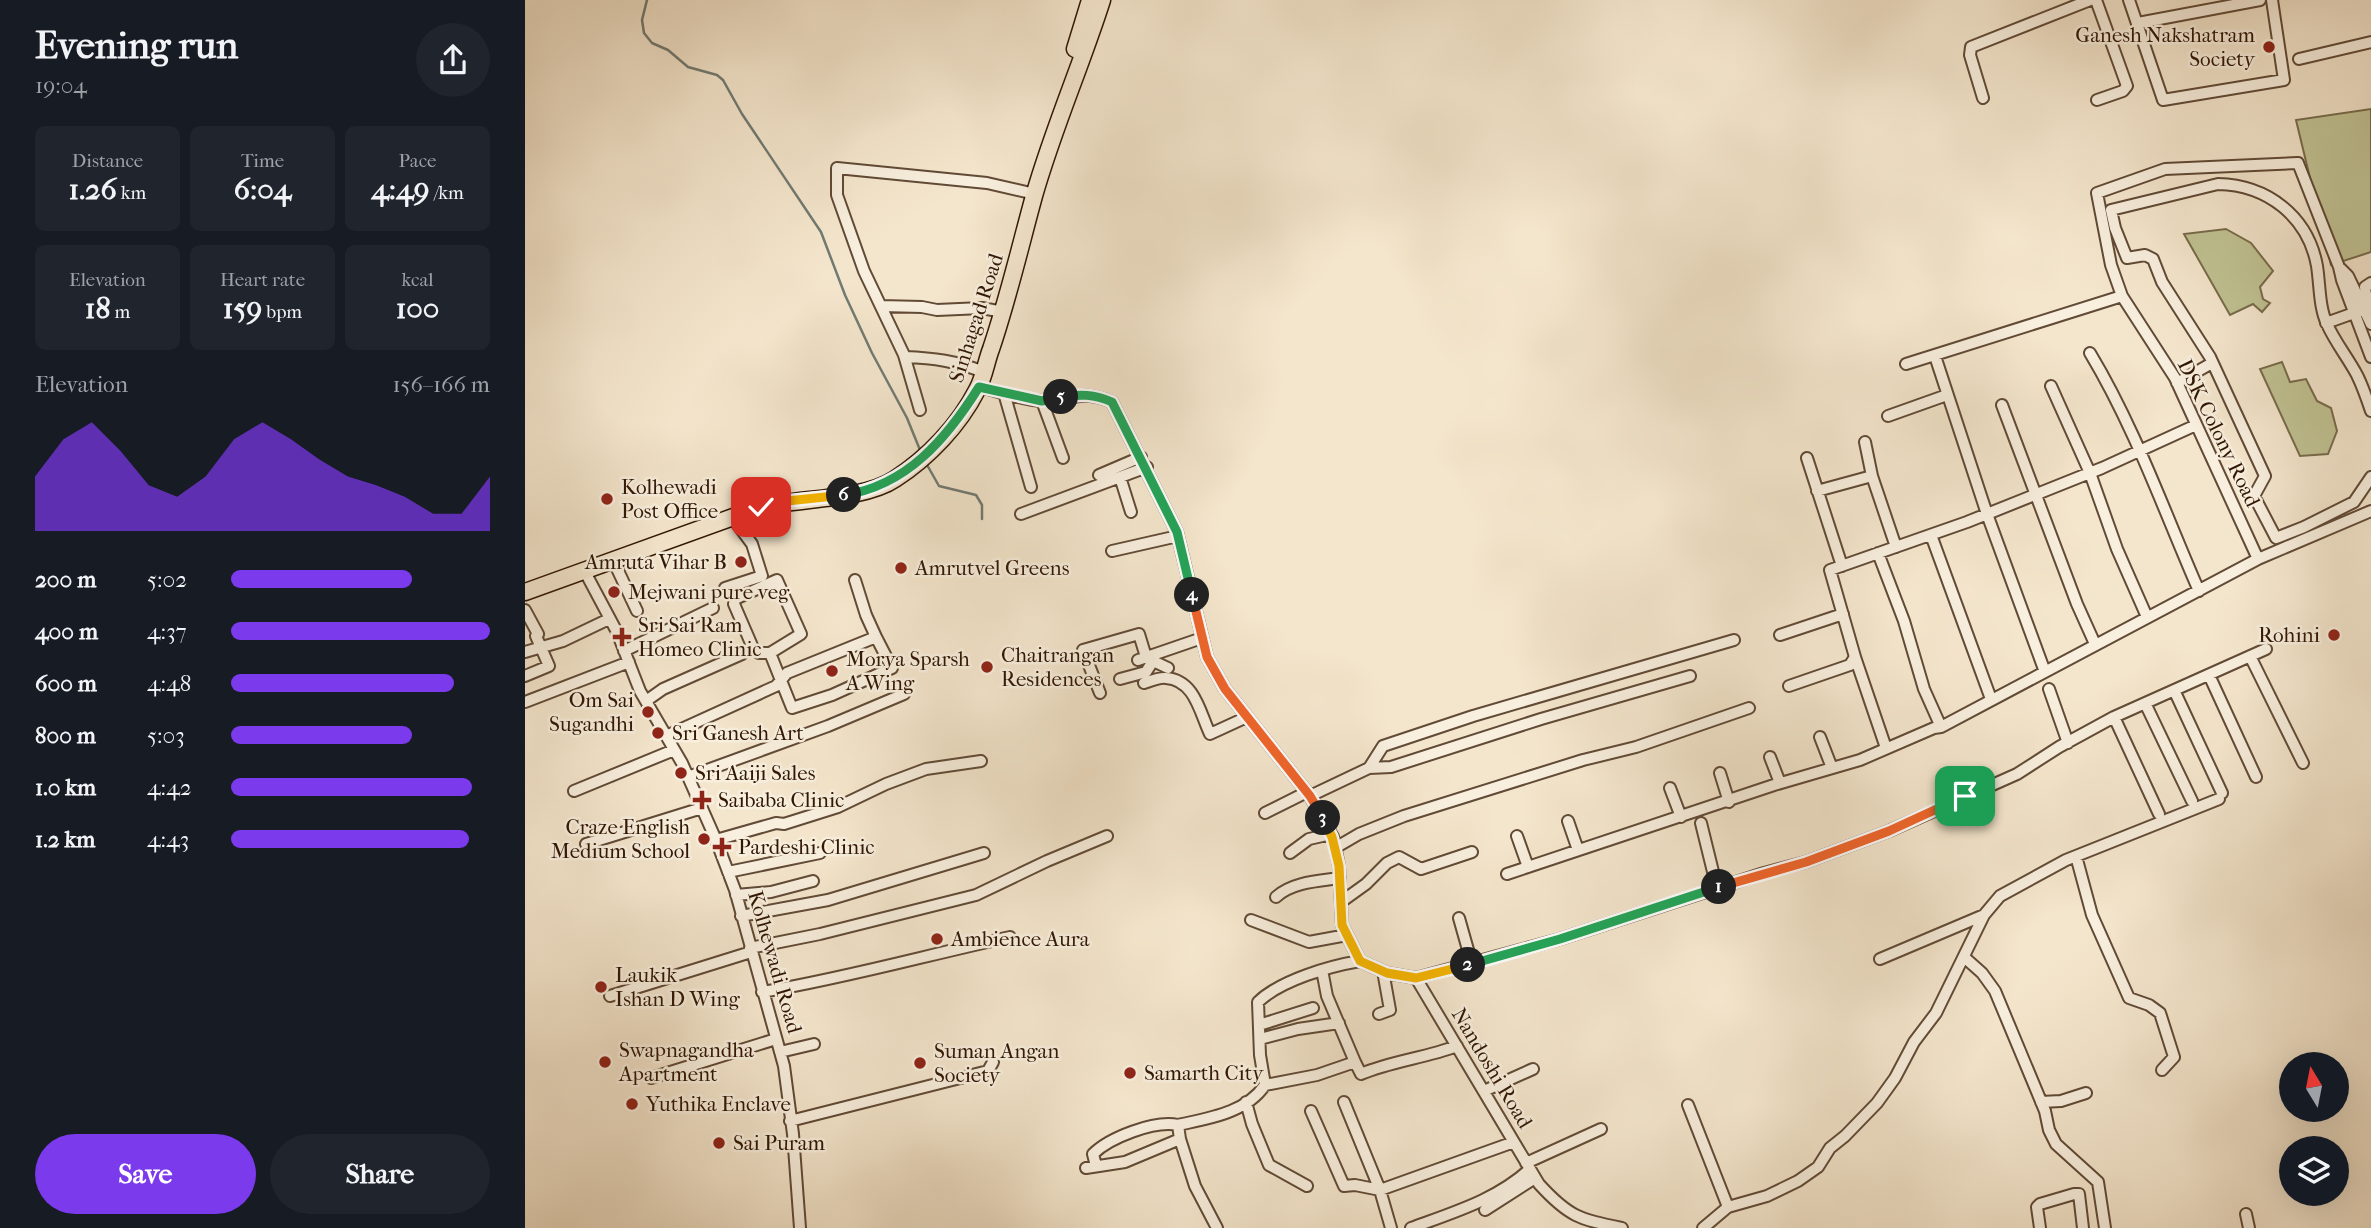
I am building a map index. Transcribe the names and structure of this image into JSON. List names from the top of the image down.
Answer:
{
  "streets": {
    "main road": ["Sinhagad Road"],
    "street": ["DSK Colony Road", "Kolhewadi Road", "Nandoshi Road"]
  },
  "crossings": [
    ["Sinhagad Road", "Kolhewadi Road"]
  ],
  "places": {
    "other": [
      "Ganesh Nakshatram Society",
      "Kolhewadi Post Office",
      "Amruta Vihar B",
      "Amrutvel Greens",
      "Mejwani pure veg",
      "Rohini",
      "Chaitrangan Residences",
      "Morya Sparsh A Wing",
      "Om Sai Sugandhi",
      "Sri Ganesh Art",
      "Sri Aaiji Sales",
      "Craze English Medium School",
      "Ambience Aura",
      "Laukik Ishan D Wing",
      "Swapnagandha Apartment",
      "Suman Angan Society",
      "Samarth City",
      "Yuthika Enclave",
      "Sai Puram"
    ],
    "health": ["Sri Sai Ram Homeo Clinic", "Saibaba Clinic", "Pardeshi Clinic"]
  },
  "north": "top",
  "page": {
    "heading": ["Evening run", "19:04"],
    "stats": [
      ["Distance", "1.26 km"],
      ["Time", "6:04"],
      ["Pace", "4:49 /km"],
      ["Elevation", "18 m"],
      ["Heart rate", "159 bpm"],
      ["kcal", "100"]
    ],
    "chart": ["Elevation", "156–166 m"],
    "pins": [
      "5",
      "6",
      "4",
      "3",
      "1",
      "2"
    ],
    "list": [
      {
        "name": "200 m",
        "note": "5:02"
      },
      {
        "name": "400 m",
        "note": "4:37"
      },
      {
        "name": "600 m",
        "note": "4:48"
      },
      {
        "name": "800 m",
        "note": "5:03"
      },
      {
        "name": "1.0 km",
        "note": "4:42"
      },
      {
        "name": "1.2 km",
        "note": "4:43"
      }
    ],
    "buttons": ["Save", "Share"]
  }
}
